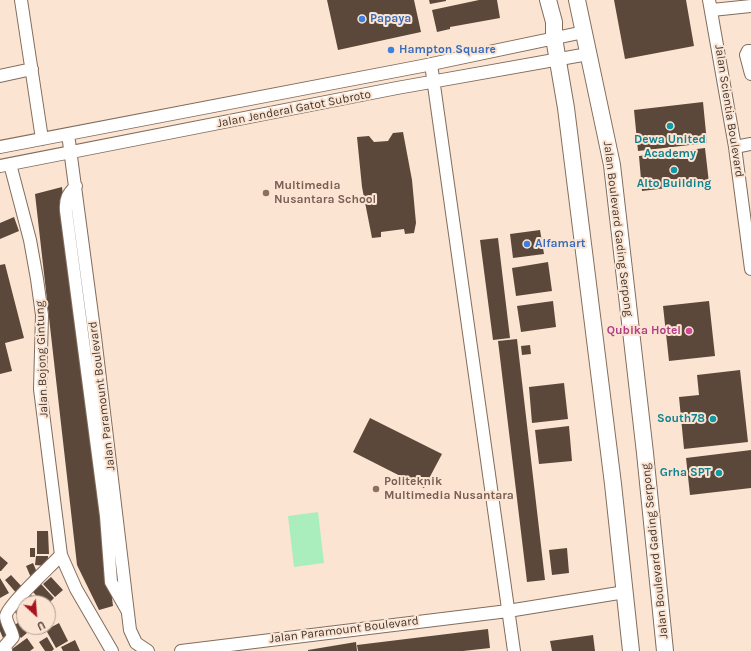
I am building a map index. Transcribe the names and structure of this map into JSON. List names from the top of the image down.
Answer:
{
  "streets": {
    "main road": ["Jalan Boulevard Gading Serpong"],
    "street": [
      "Jalan Jenderal Gatot Subroto",
      "Jalan Scientia Boulevard",
      "Jalan Bojong Gintung",
      "Jalan Paramount Boulevard"
    ]
  },
  "crossings": [
    ["Jalan Jenderal Gatot Subroto", "Jalan Boulevard Gading Serpong"],
    ["Jalan Jenderal Gatot Subroto", "Jalan Bojong Gintung"],
    ["Jalan Jenderal Gatot Subroto", "Jalan Paramount Boulevard"]
  ],
  "places": [
    "Papaya",
    "Hampton Square",
    "Dewa United Academy",
    "Alto Building",
    "Multimedia Nusantara School",
    "Alfamart",
    "Qubika Hotel",
    "South78",
    "Grha SPT",
    "Politeknik Multimedia Nusantara"
  ],
  "north": "bottom right"
}
